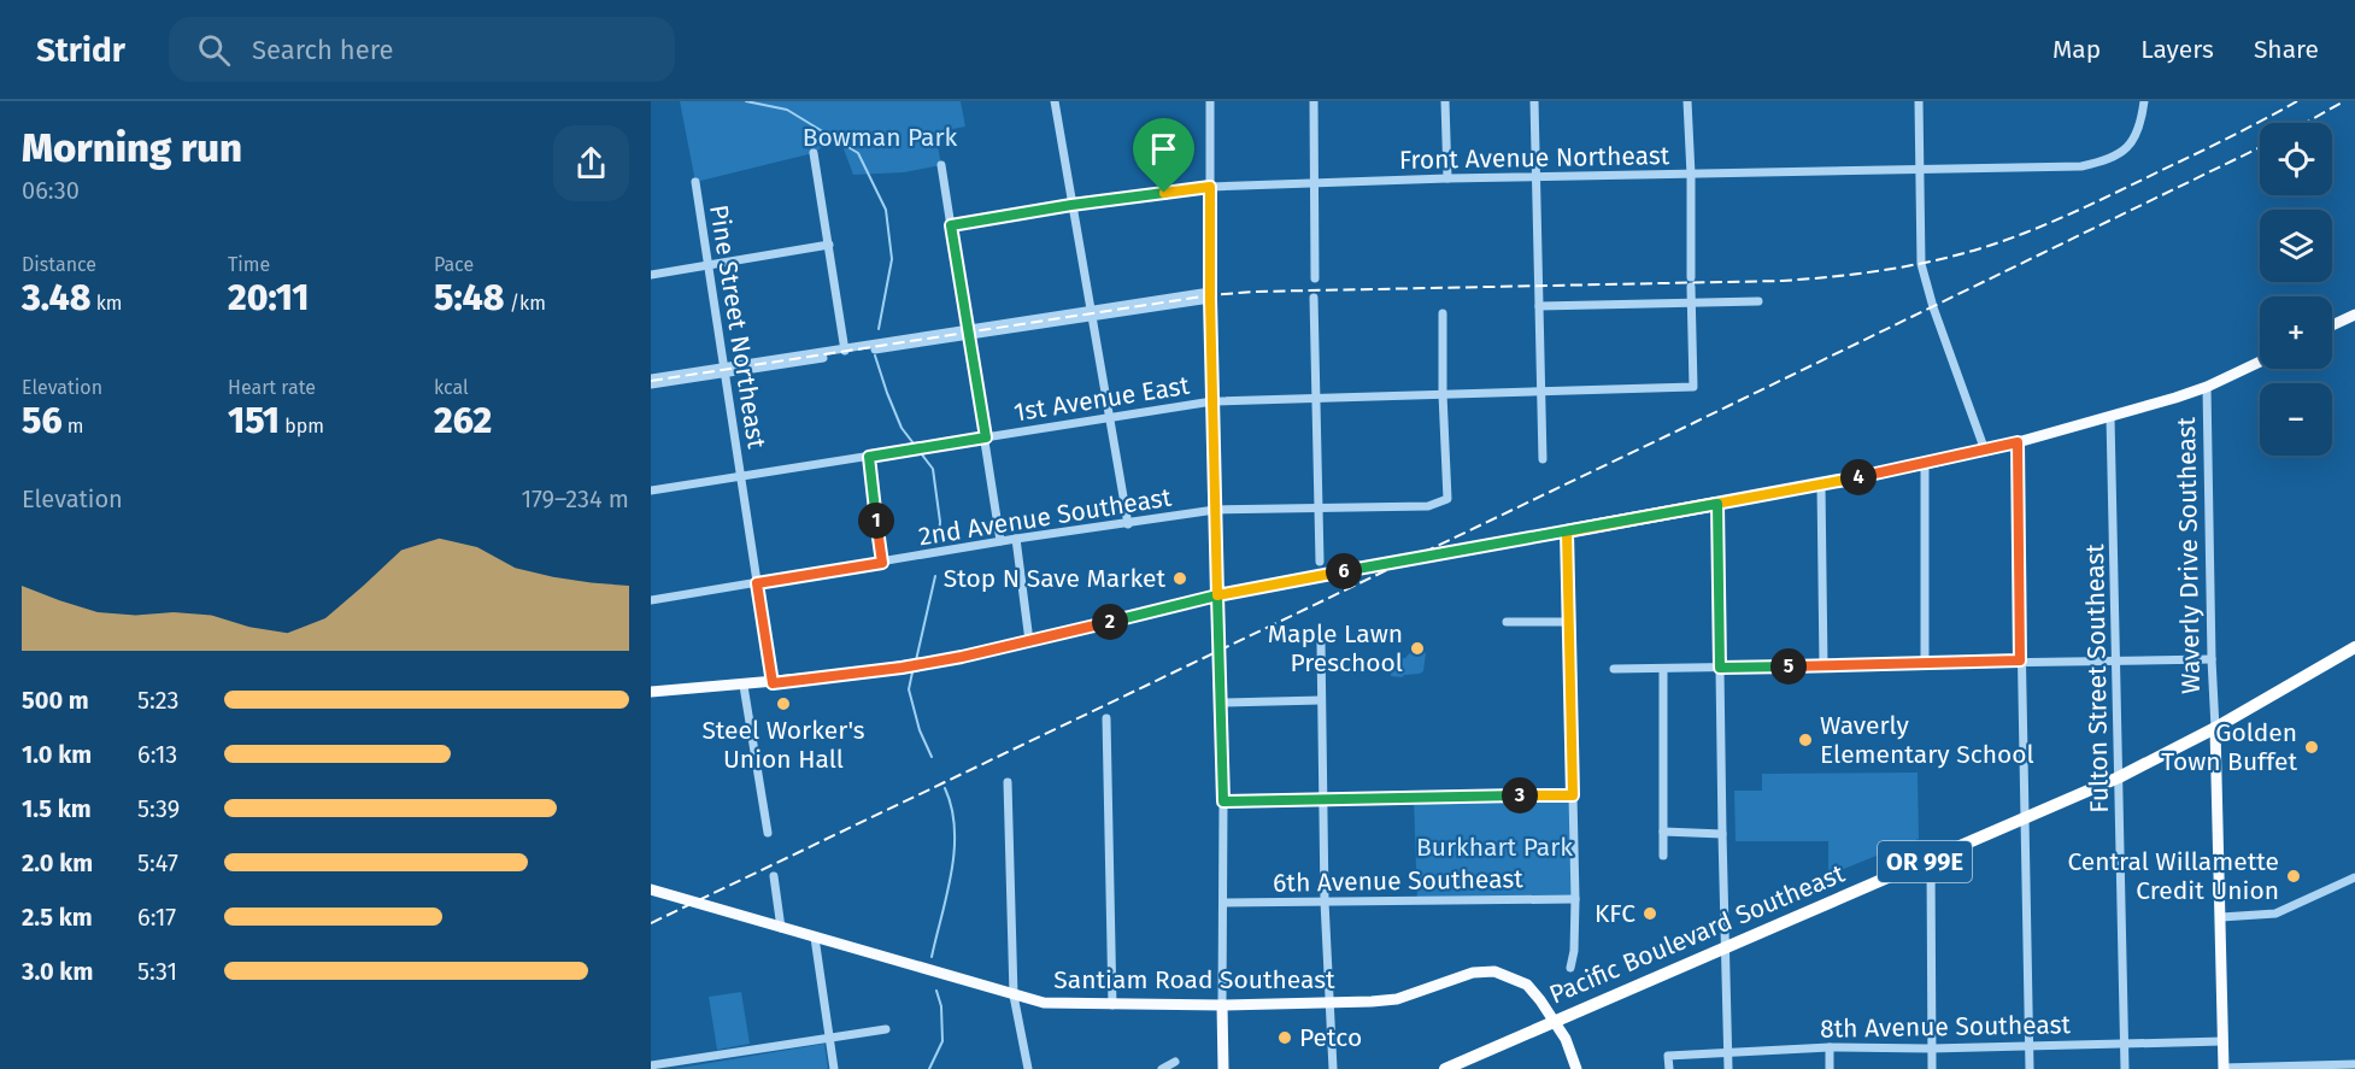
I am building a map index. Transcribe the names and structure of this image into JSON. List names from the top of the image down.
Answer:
{
  "streets": {
    "highway": ["OR 99E", "Pacific Boulevard Southeast"],
    "main road": ["Waverly Drive Southeast", "Santiam Road Southeast"],
    "street": [
      "Front Avenue Northeast",
      "Pine Street Northeast",
      "1st Avenue East",
      "2nd Avenue Southeast",
      "Fulton Street Southeast",
      "6th Avenue Southeast",
      "8th Avenue Southeast"
    ]
  },
  "crossings": [
    ["Pine Street Northeast", "1st Avenue East"],
    ["Pine Street Northeast", "2nd Avenue Southeast"],
    ["1st Avenue East", "2nd Avenue Southeast"],
    ["Waverly Drive Southeast", "Pacific Boulevard Southeast"],
    ["Waverly Drive Southeast", "8th Avenue Southeast"],
    ["Fulton Street Southeast", "Pacific Boulevard Southeast"],
    ["Fulton Street Southeast", "8th Avenue Southeast"],
    ["Pacific Boulevard Southeast", "Santiam Road Southeast"]
  ],
  "parks": ["Bowman Park", "Burkhart Park"],
  "places": [
    "Stop N Save Market",
    "Maple Lawn Preschool",
    "Steel Worker's Union Hall",
    "Waverly Elementary School",
    "Golden Town Buffet",
    "Central Willamette Credit Union",
    "KFC",
    "Petco"
  ],
  "page": {
    "header": "Stridr",
    "search": "Search here",
    "nav": ["Map", "Layers", "Share"],
    "heading": ["Morning run", "06:30"],
    "map_buttons": ["+", "−"],
    "stats": [
      ["Distance", "3.48 km"],
      ["Time", "20:11"],
      ["Pace", "5:48 /km"],
      ["Elevation", "56 m"],
      ["Heart rate", "151 bpm"],
      ["kcal", "262"]
    ],
    "pins": [
      "4",
      "1",
      "6",
      "2",
      "5",
      "3"
    ],
    "chart": ["Elevation", "179–234 m"],
    "list": [
      {
        "name": "500 m",
        "note": "5:23"
      },
      {
        "name": "1.0 km",
        "note": "6:13"
      },
      {
        "name": "1.5 km",
        "note": "5:39"
      },
      {
        "name": "2.0 km",
        "note": "5:47"
      },
      {
        "name": "2.5 km",
        "note": "6:17"
      },
      {
        "name": "3.0 km",
        "note": "5:31"
      }
    ]
  }
}
